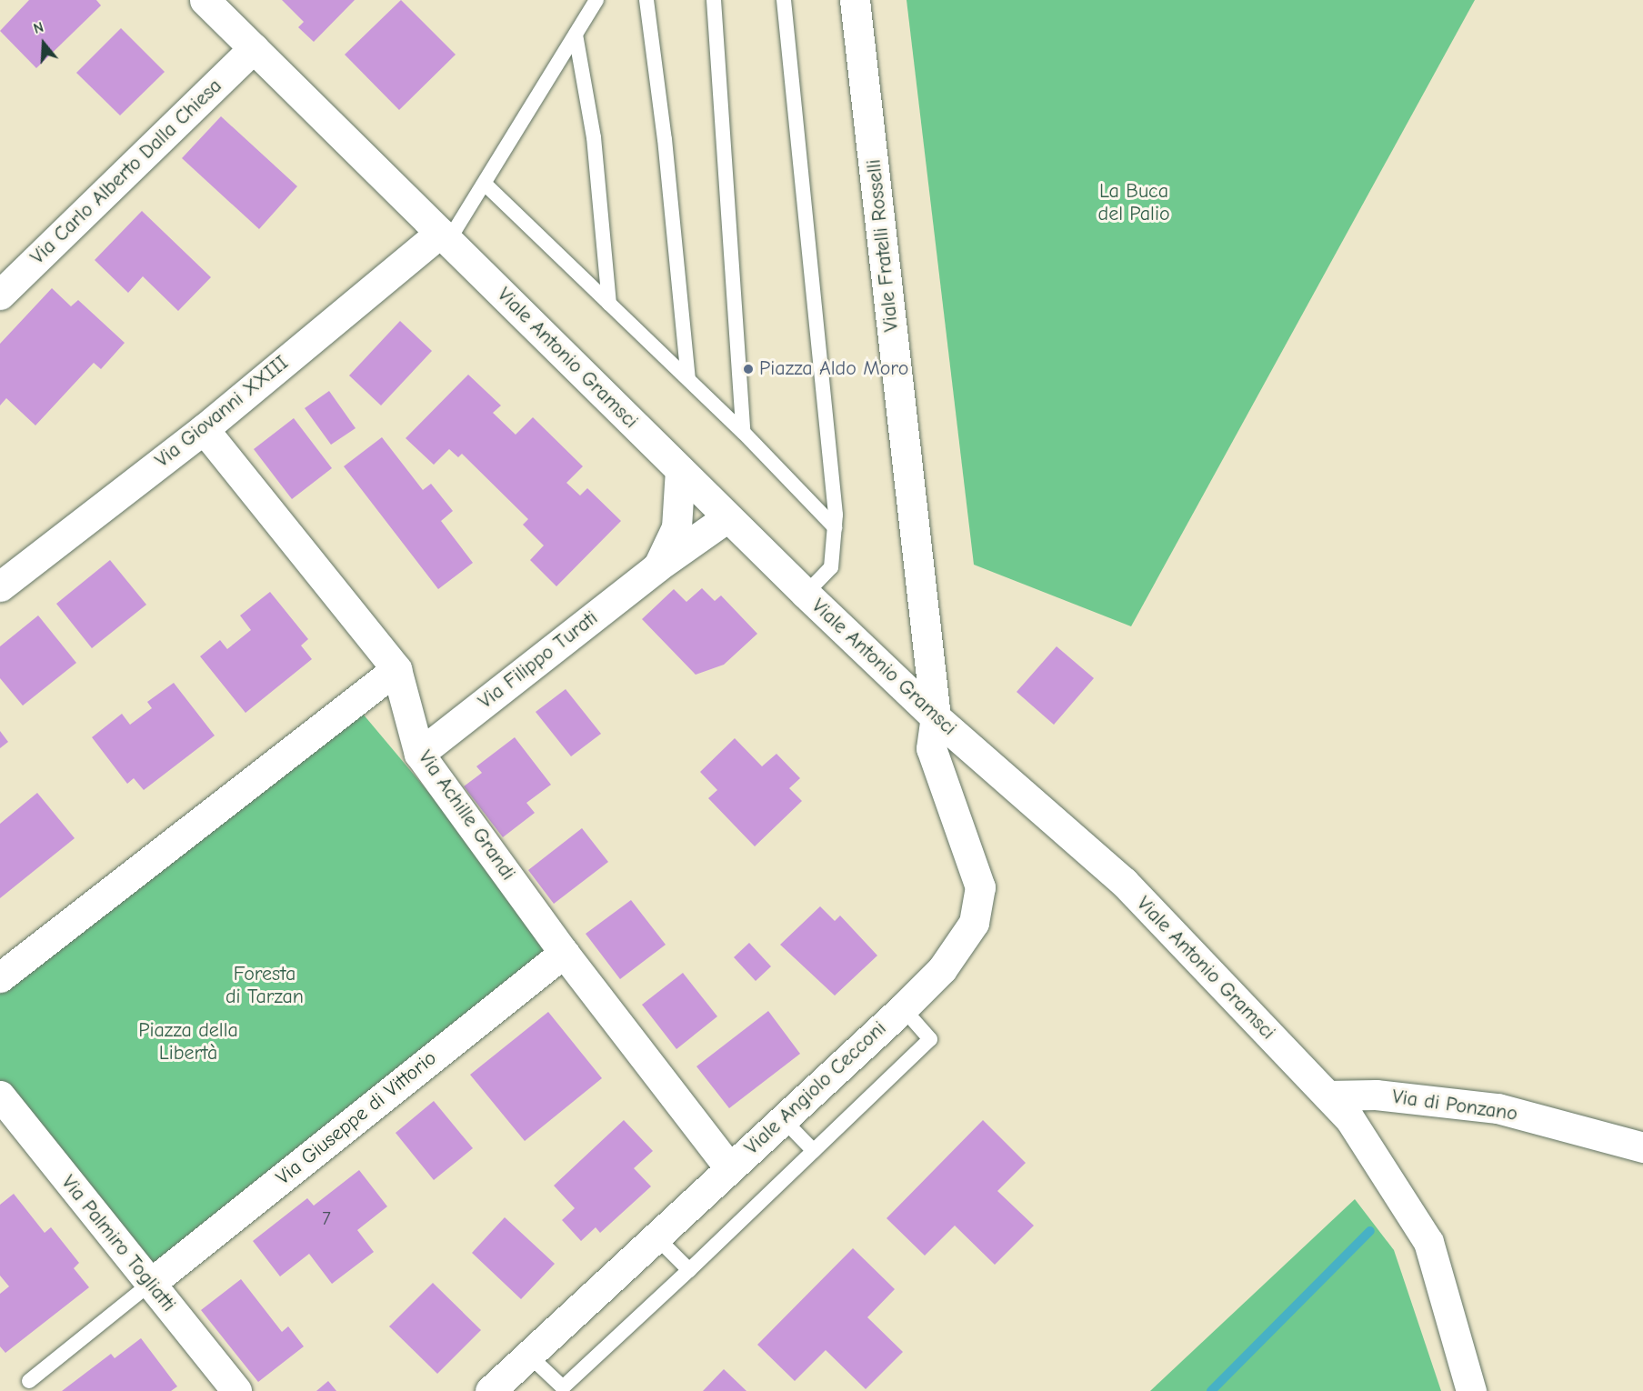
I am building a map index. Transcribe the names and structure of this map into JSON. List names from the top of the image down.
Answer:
{
  "streets": {
    "street": [
      "Via Carlo Alberto Dalla Chiesa",
      "Viale Fratelli Rosselli",
      "Viale Antonio Gramsci",
      "Via Giovanni XXIII",
      "Via Filippo Turati",
      "Via Achille Grandi",
      "Viale Angiolo Cecconi",
      "Via di Ponzano",
      "Via Giuseppe di Vittorio",
      "Via Palmiro Togliatti"
    ]
  },
  "crossings": [
    ["Via Carlo Alberto Dalla Chiesa", "Viale Antonio Gramsci"],
    ["Viale Fratelli Rosselli", "Viale Antonio Gramsci"],
    ["Viale Fratelli Rosselli", "Viale Angiolo Cecconi"],
    ["Viale Antonio Gramsci", "Via Giovanni XXIII"],
    ["Viale Antonio Gramsci", "Via Filippo Turati"],
    ["Viale Antonio Gramsci", "Viale Angiolo Cecconi"],
    ["Viale Antonio Gramsci", "Via di Ponzano"],
    ["Via Giovanni XXIII", "Via Achille Grandi"],
    ["Via Filippo Turati", "Via Achille Grandi"],
    ["Via Achille Grandi", "Viale Angiolo Cecconi"],
    ["Via Achille Grandi", "Via Giuseppe di Vittorio"],
    ["Via Giuseppe di Vittorio", "Via Palmiro Togliatti"]
  ],
  "parks": ["La Buca del Palio", "Foresta di Tarzan", "Piazza della Libertà"],
  "places": ["Piazza Aldo Moro"],
  "house_numbers": ["7"],
  "north": "top"
}
